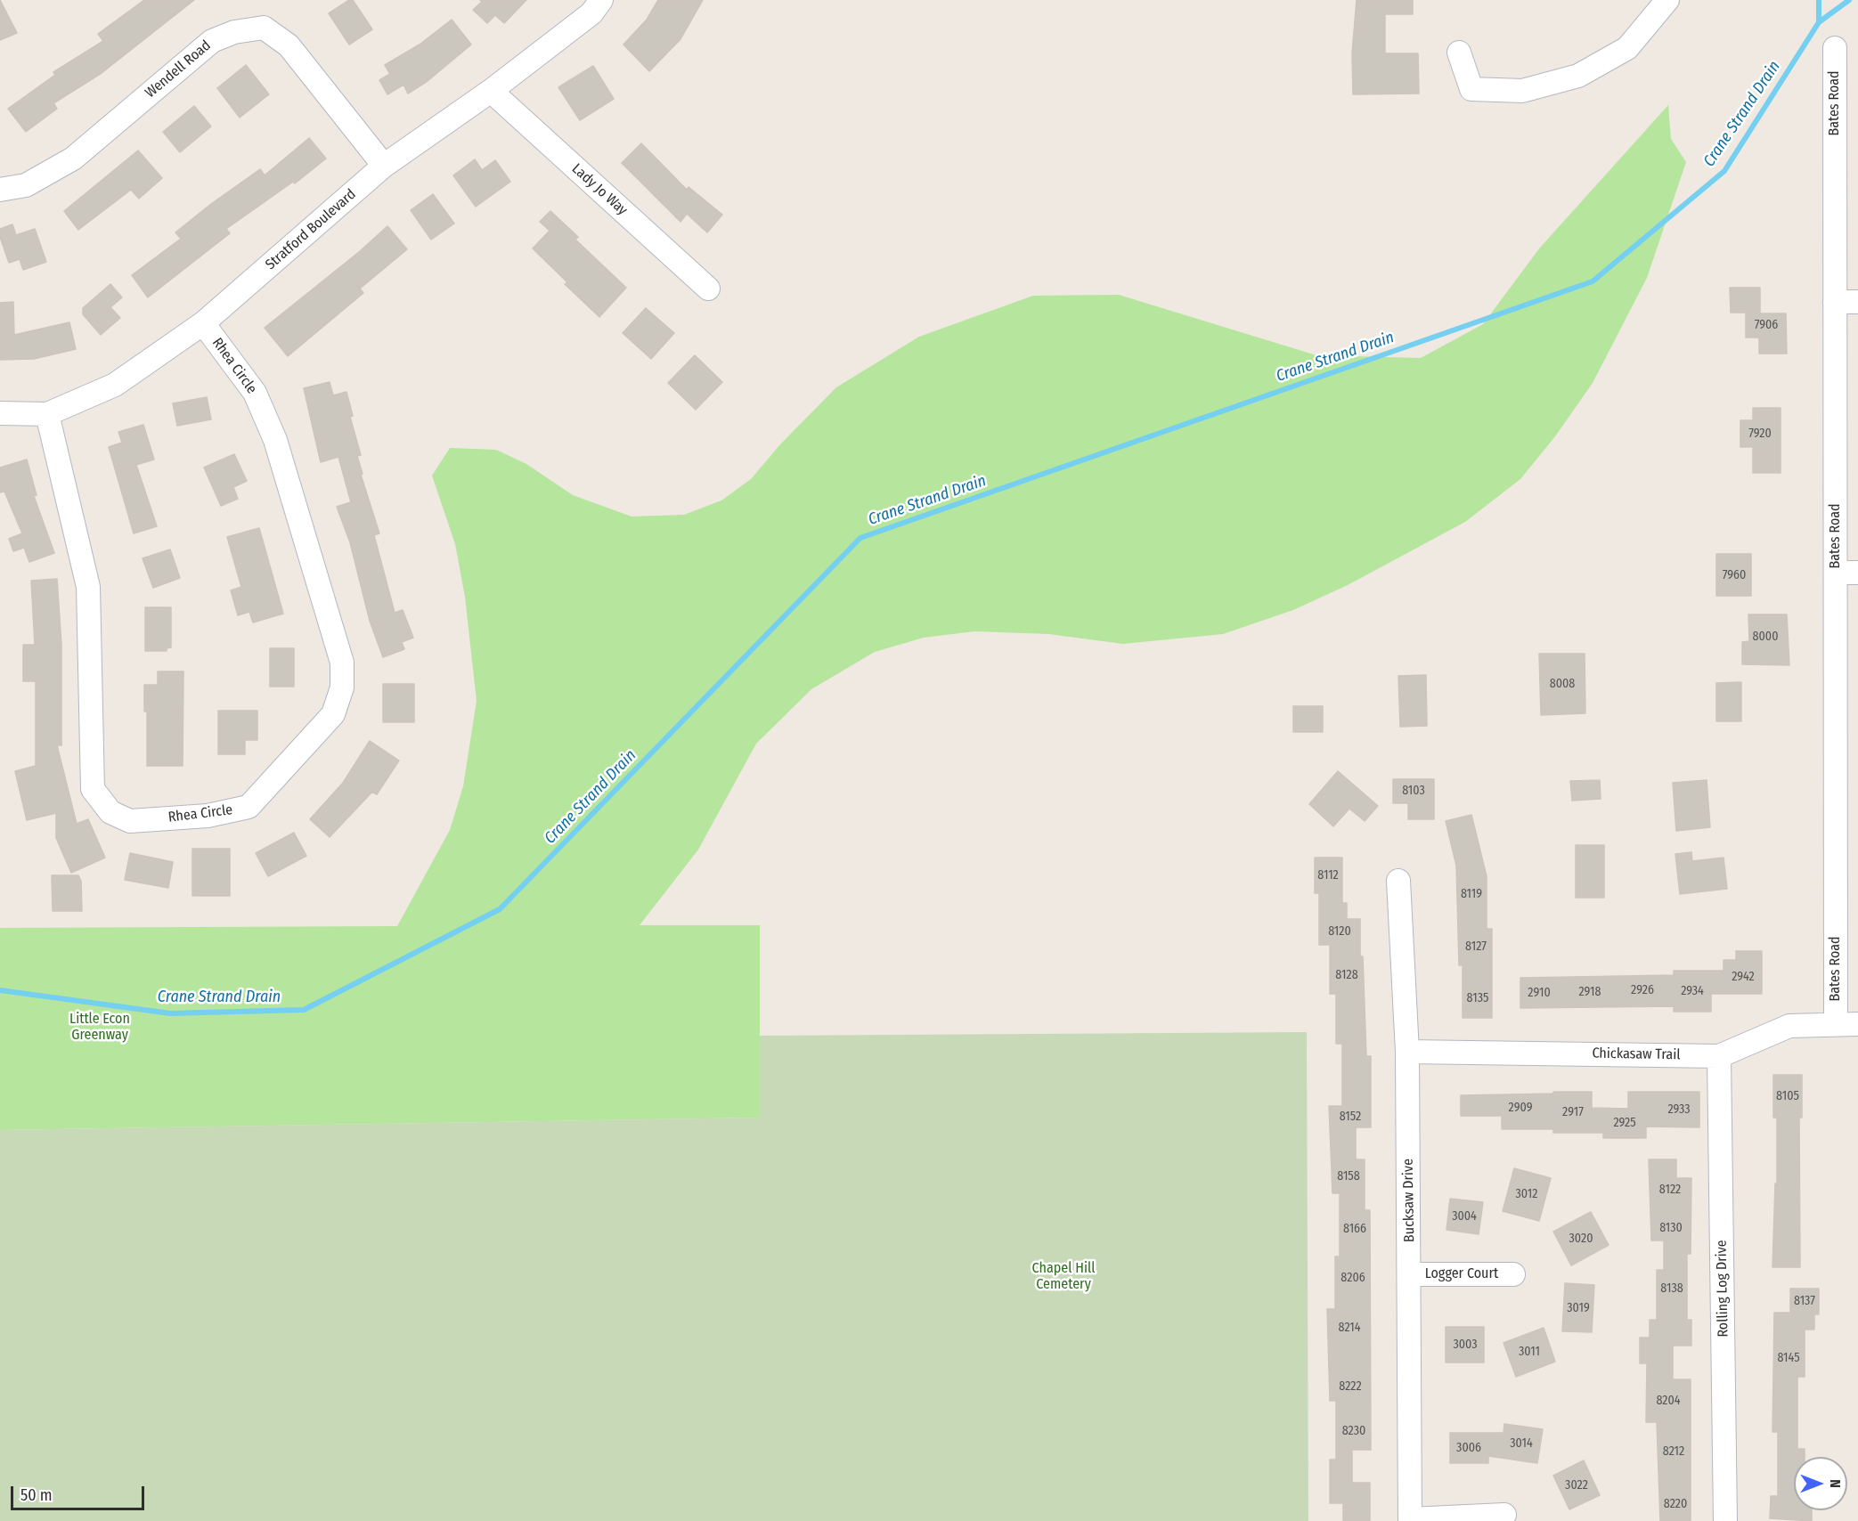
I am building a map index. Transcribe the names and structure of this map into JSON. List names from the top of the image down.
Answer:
{
  "streets": {
    "street": [
      "Wendell Road",
      "Bates Road",
      "Lady Jo Way",
      "Stratford Boulevard",
      "Rhea Circle",
      "Chickasaw Trail",
      "Bucksaw Drive",
      "Logger Court",
      "Rolling Log Drive"
    ]
  },
  "crossings": [
    ["Wendell Road", "Stratford Boulevard"],
    ["Bates Road", "Chickasaw Trail"],
    ["Lady Jo Way", "Stratford Boulevard"],
    ["Stratford Boulevard", "Rhea Circle"],
    ["Chickasaw Trail", "Bucksaw Drive"],
    ["Chickasaw Trail", "Rolling Log Drive"],
    ["Bucksaw Drive", "Logger Court"]
  ],
  "water": ["Crane Strand Drain"],
  "parks": ["Little Econ Greenway", "Chapel Hill Cemetery"],
  "house_numbers": [
    "7906",
    "7920",
    "7960",
    "8000",
    "8008",
    "8103",
    "8112",
    "8119",
    "8120",
    "8127",
    "8128",
    "2942",
    "2926",
    "2934",
    "2918",
    "2910",
    "8135",
    "8105",
    "2909",
    "2933",
    "2917",
    "8152",
    "2925",
    "8158",
    "8122",
    "3012",
    "3004",
    "8130",
    "8166",
    "3020",
    "8206",
    "8138",
    "8137",
    "3019",
    "8214",
    "3003",
    "3011",
    "8145",
    "8222",
    "8204",
    "8230",
    "3014",
    "3006",
    "8212",
    "3022",
    "8220"
  ],
  "scale_bar": "50 m",
  "north": "right"
}
